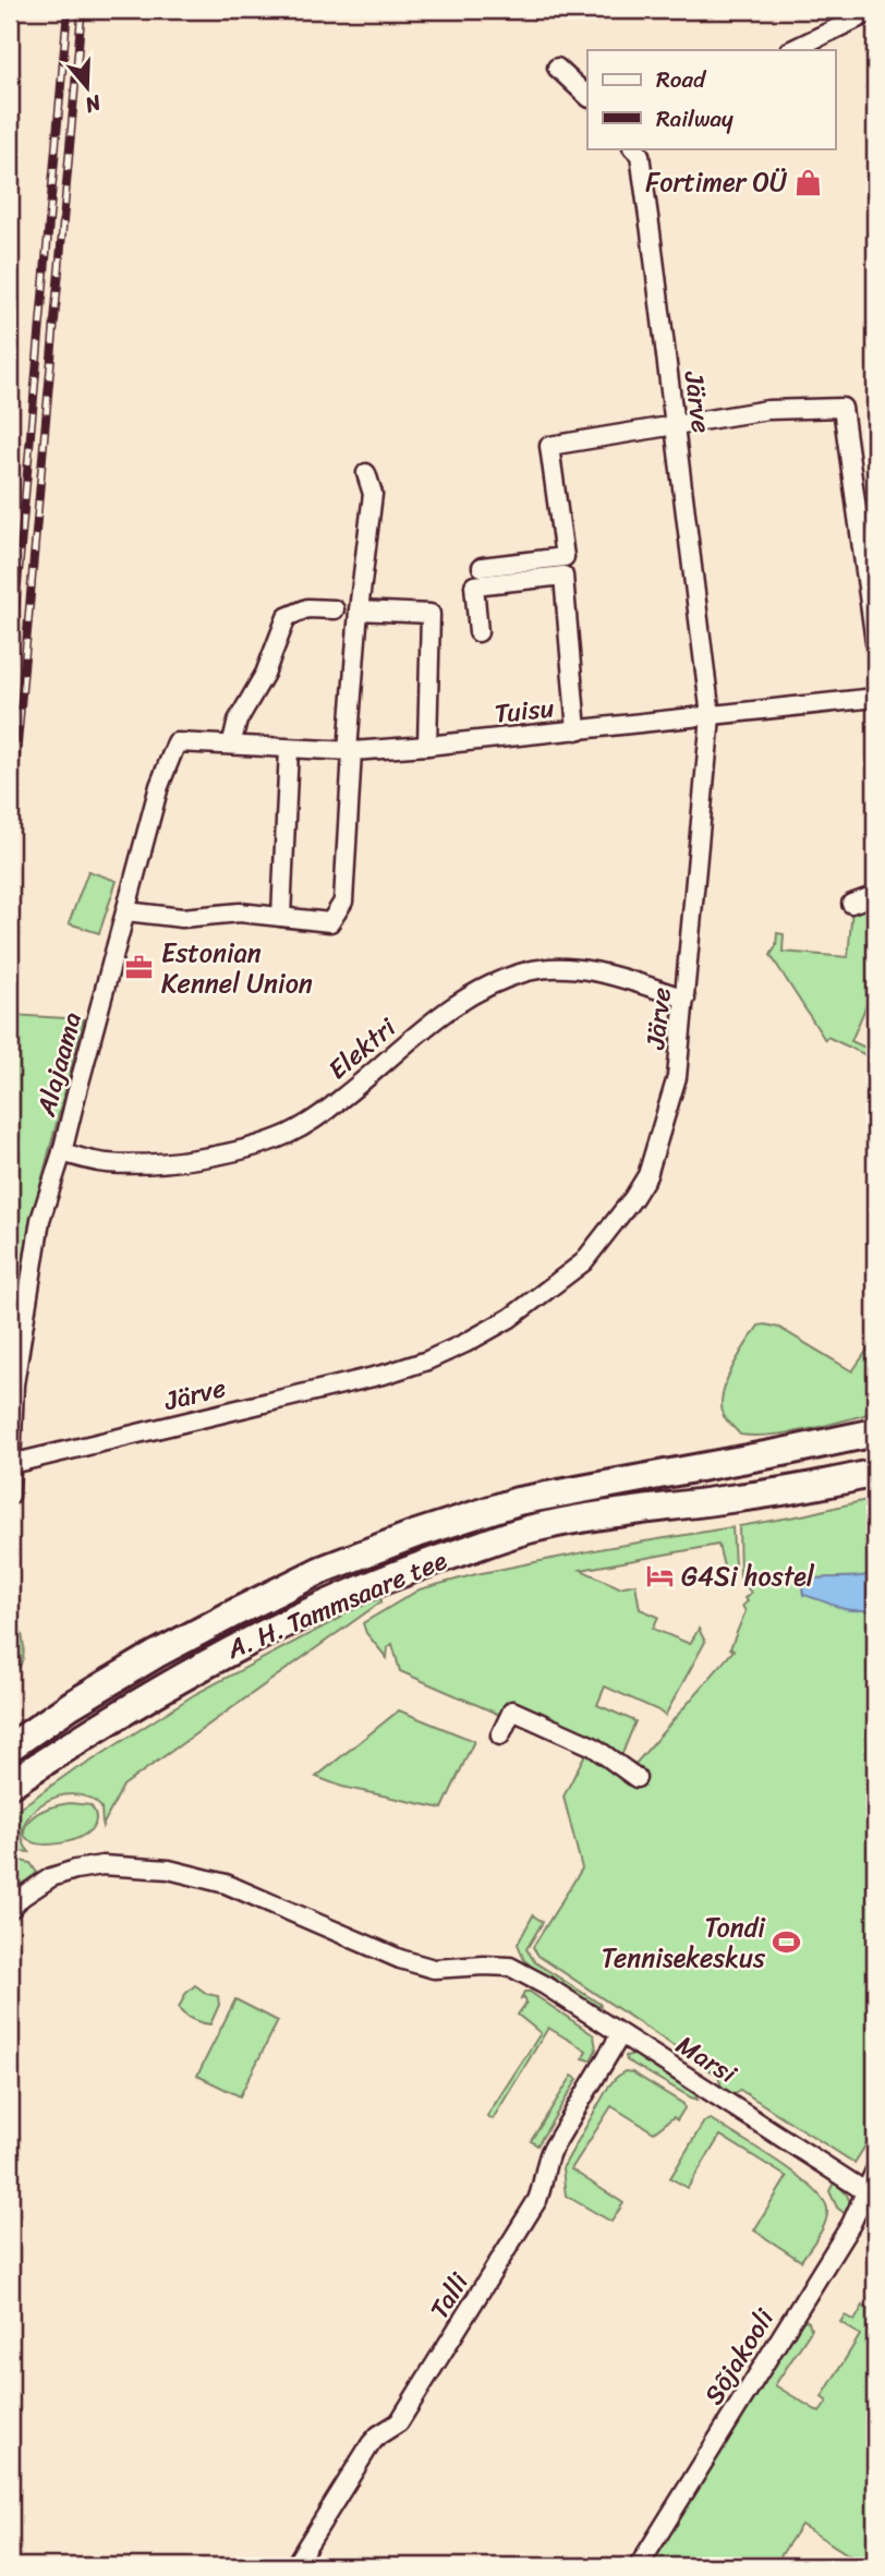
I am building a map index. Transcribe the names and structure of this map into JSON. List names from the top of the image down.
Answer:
{
  "streets": {
    "main road": ["A. H. Tammsaare tee"],
    "street": [
      "Järve",
      "Tuisu",
      "Elektri",
      "Alajaama",
      "Marsi",
      "Talli",
      "Sõjakooli"
    ]
  },
  "crossings": [
    ["Järve", "Tuisu"],
    ["Järve", "Elektri"],
    ["Järve", "Alajaama"],
    ["Tuisu", "Alajaama"],
    ["Elektri", "Alajaama"],
    ["Marsi", "Talli"],
    ["Marsi", "Sõjakooli"]
  ],
  "places": {
    "shop": ["Fortimer OÜ"],
    "office": ["Estonian Kennel Union"],
    "hotel": ["G4Si hostel"],
    "sports": ["Tondi Tennisekeskus"]
  },
  "legend": ["Road", "Railway"],
  "north": "bottom"
}
